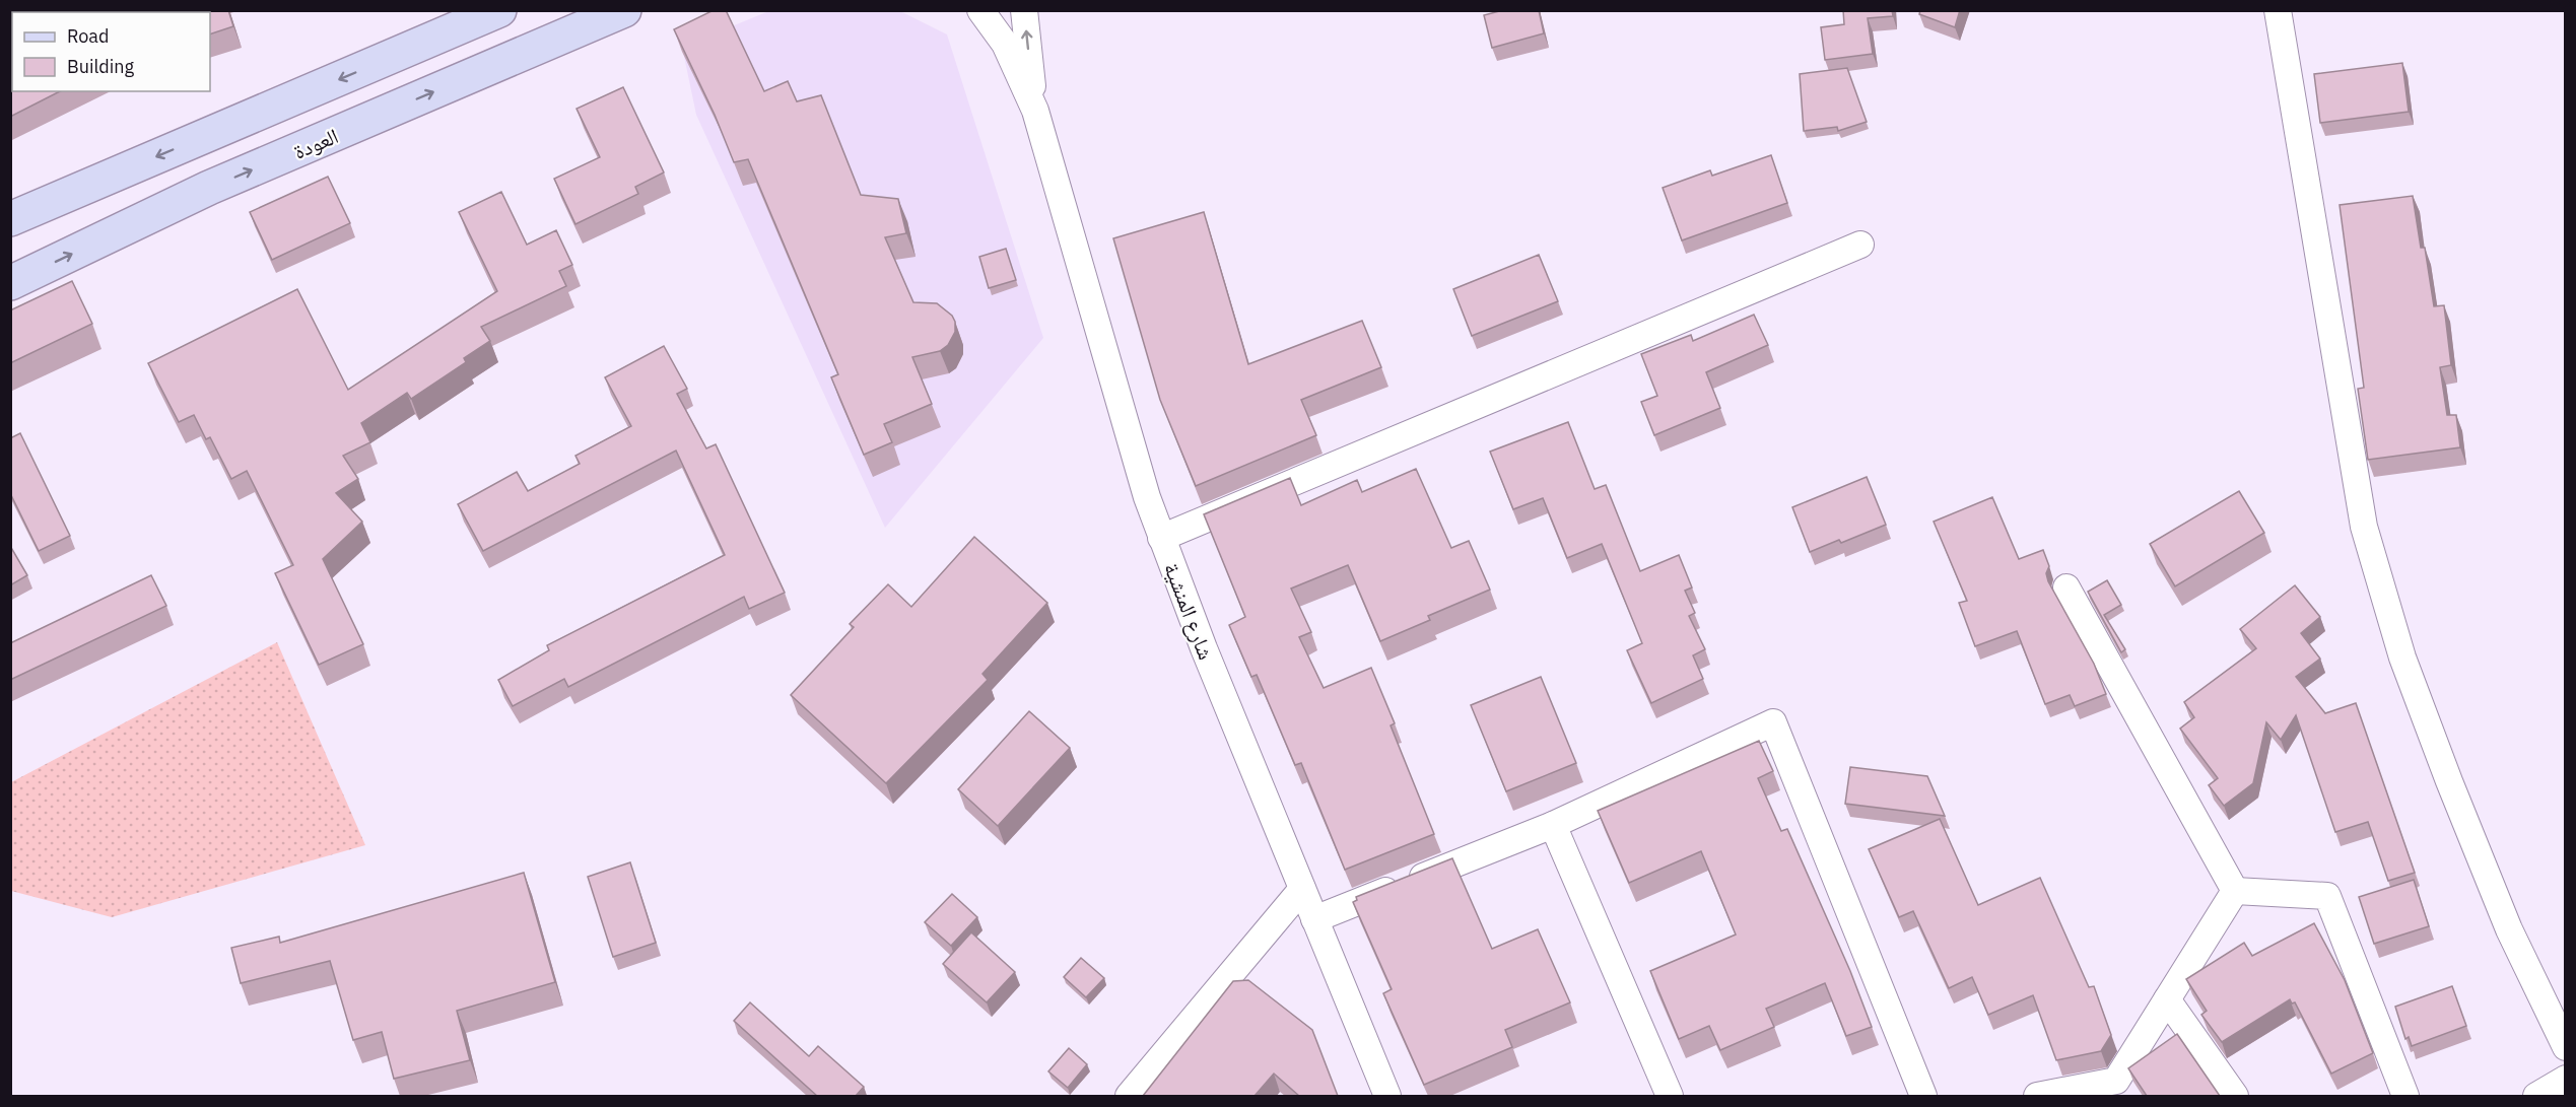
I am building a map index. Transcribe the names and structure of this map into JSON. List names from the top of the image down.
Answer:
{
  "streets": {
    "main road": ["العودة"],
    "street": ["شارع المنشية"]
  },
  "legend": ["Road", "Building"]
}
